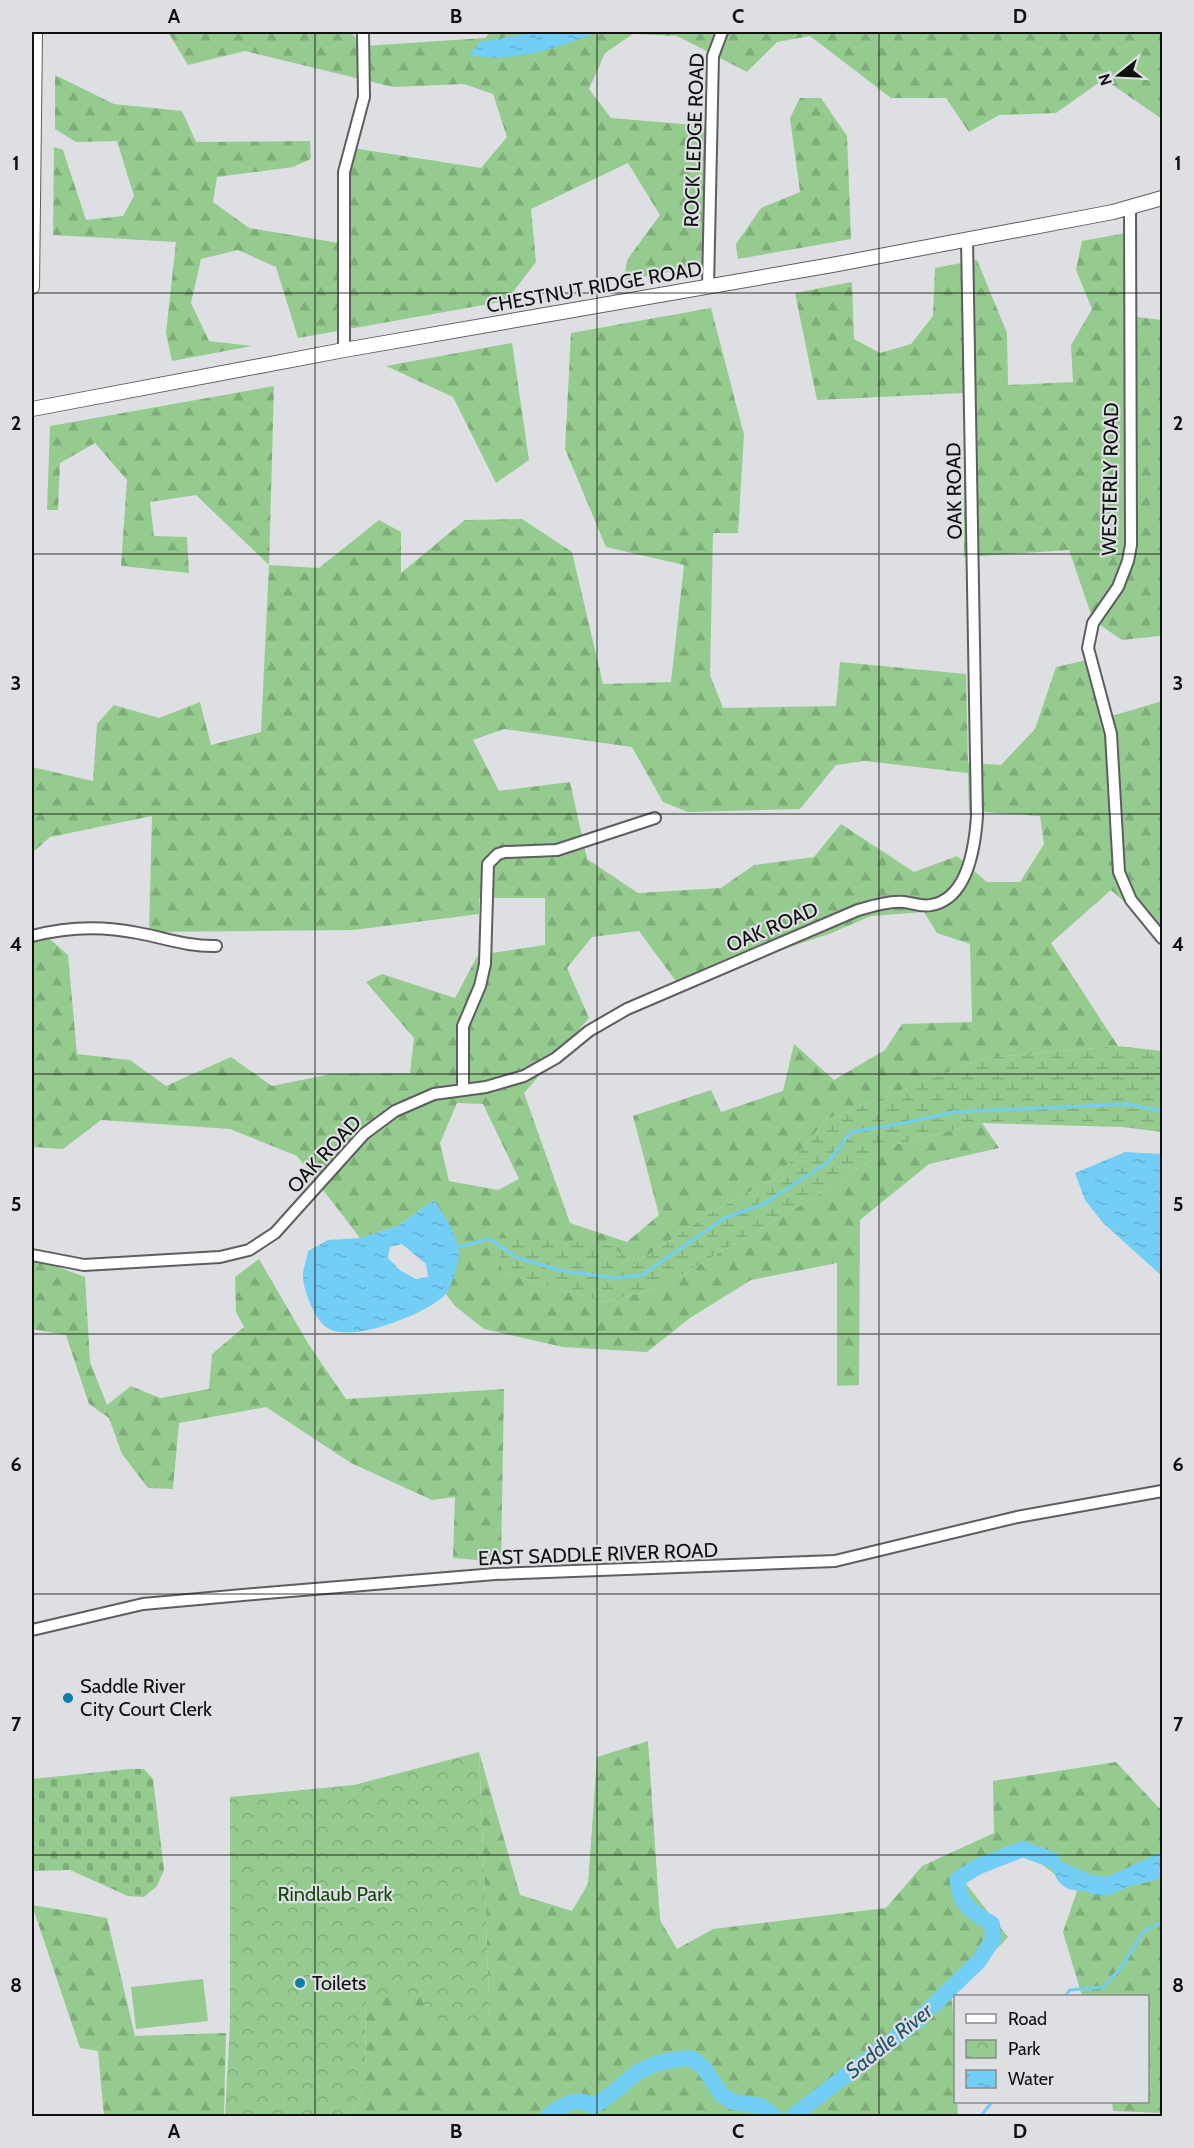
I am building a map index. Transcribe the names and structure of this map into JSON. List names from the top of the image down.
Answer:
{
  "streets": {
    "main road": ["CHESTNUT RIDGE ROAD"],
    "street": [
      "ROCK LEDGE ROAD",
      "WESTERLY ROAD",
      "OAK ROAD",
      "EAST SADDLE RIVER ROAD"
    ]
  },
  "crossings": [
    ["ROCK LEDGE ROAD", "CHESTNUT RIDGE ROAD"],
    ["CHESTNUT RIDGE ROAD", "WESTERLY ROAD"],
    ["CHESTNUT RIDGE ROAD", "OAK ROAD"]
  ],
  "water": ["Saddle River"],
  "parks": ["Rindlaub Park"],
  "places": ["Saddle River City Court Clerk", "Toilets"],
  "legend": ["Road", "Park", "Water"],
  "north": "left",
  "grid": {
    "columns": [
      "A",
      "B",
      "C",
      "D"
    ],
    "rows": [
      "1",
      "2",
      "3",
      "4",
      "5",
      "6",
      "7",
      "8"
    ]
  }
}
